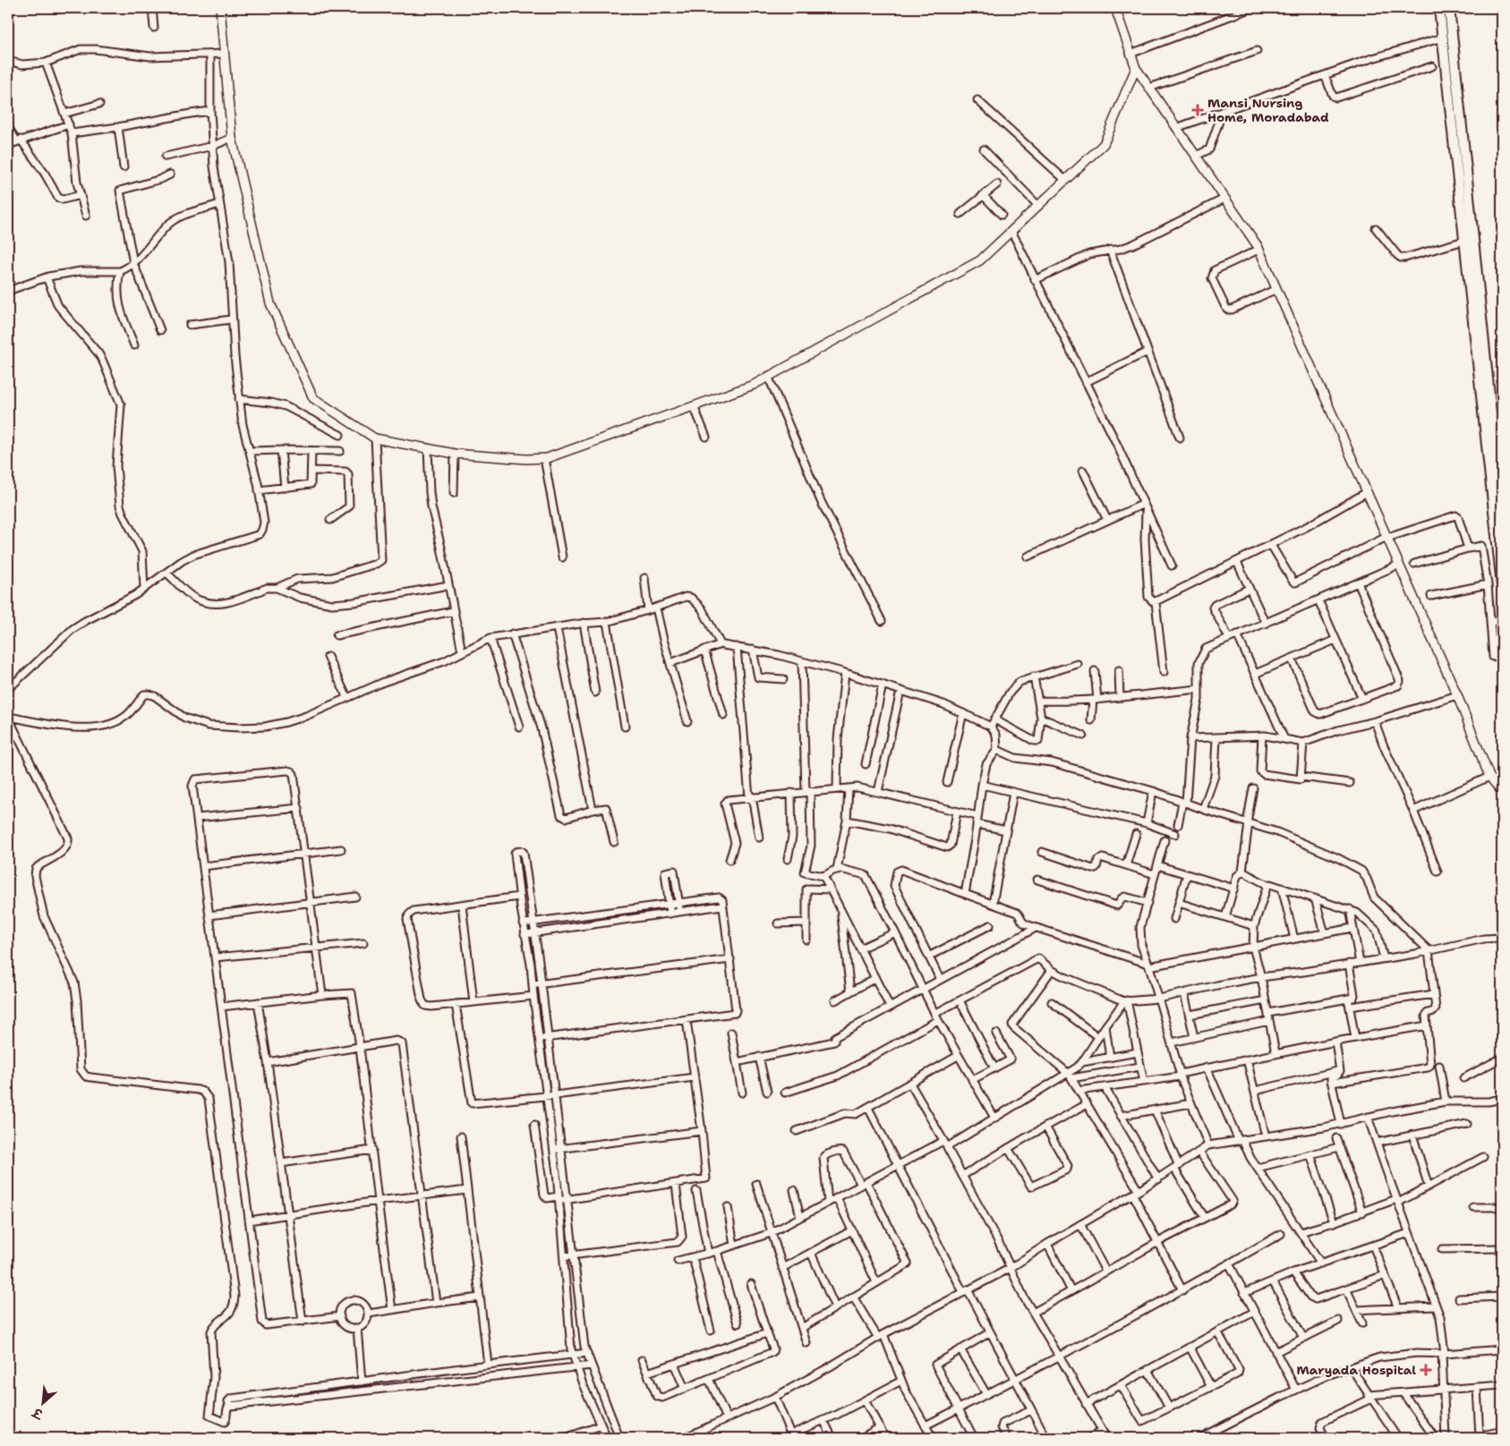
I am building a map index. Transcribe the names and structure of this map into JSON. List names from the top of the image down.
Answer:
{
  "places": {
    "health": ["Mansi Nursing Home, Moradabad", "Maryada Hospital"]
  },
  "north": "bottom left"
}
